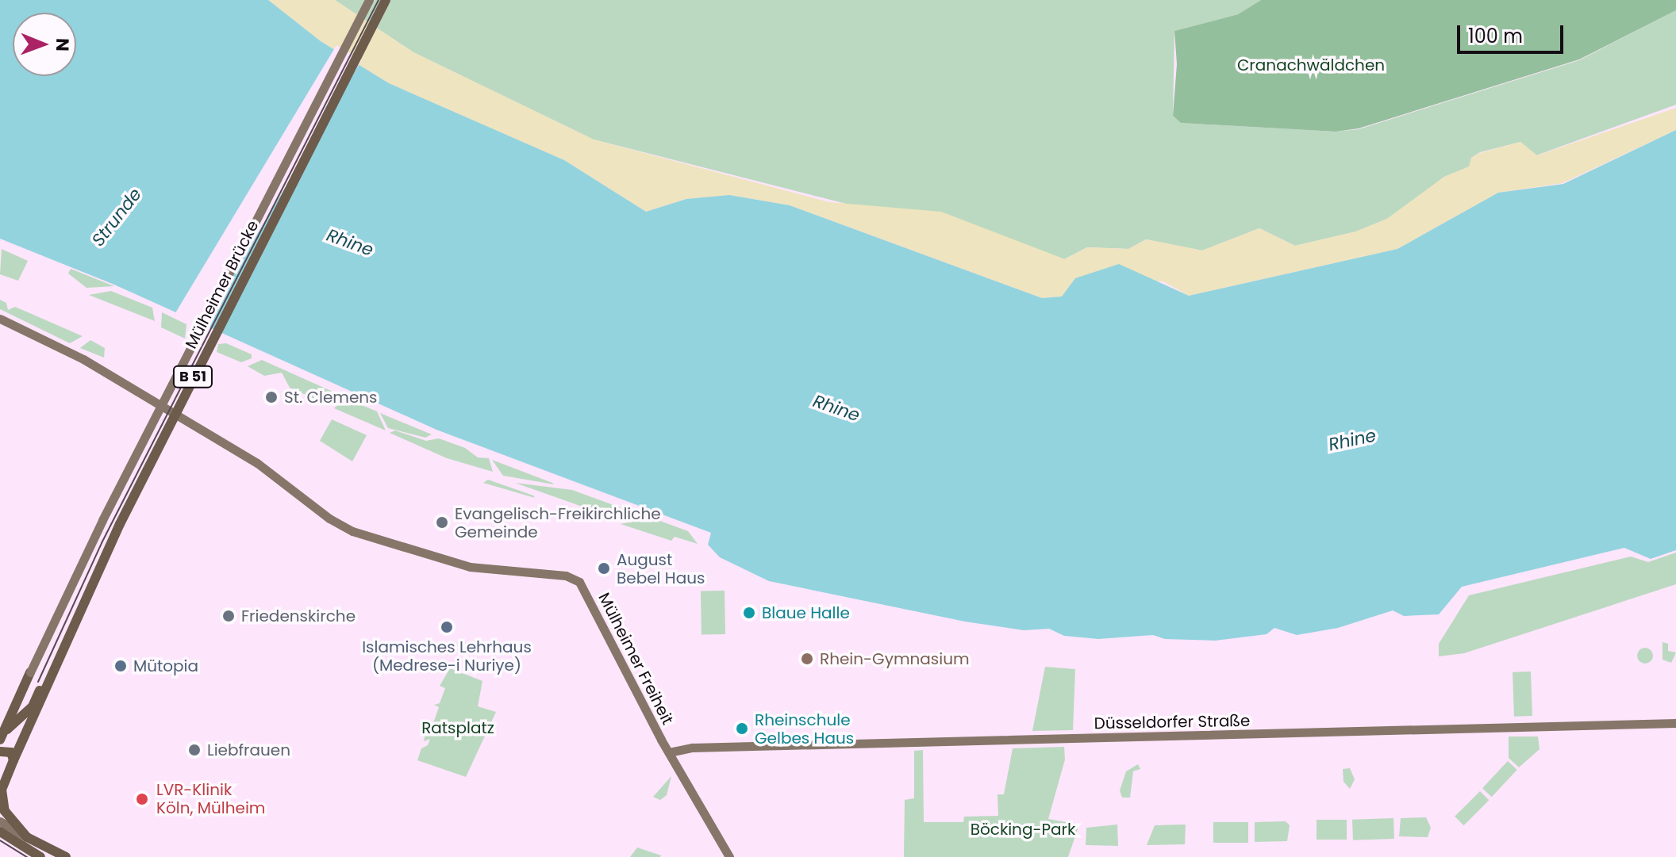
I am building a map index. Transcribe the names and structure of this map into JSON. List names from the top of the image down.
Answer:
{
  "streets": {
    "main road": ["Mülheimer Brücke", "B 51"],
    "street": ["Mülheimer Freiheit", "Düsseldorfer Straße"]
  },
  "crossings": [
    ["Mülheimer Brücke", "B 51"],
    ["Mülheimer Freiheit", "Düsseldorfer Straße"]
  ],
  "water": ["Strunde", "Rhine"],
  "parks": ["Cranachwäldchen", "Ratsplatz", "Böcking-Park"],
  "places": [
    "St. Clemens",
    "Evangelisch-Freikirchliche Gemeinde",
    "August Bebel Haus",
    "Blaue Halle",
    "Friedenskirche",
    "Islamisches Lehrhaus (Medrese-i Nuriye)",
    "Rhein-Gymnasium",
    "Mütopia",
    "Rheinschule Gelbes Haus",
    "Liebfrauen",
    "LVR-Klinik Köln, Mülheim"
  ],
  "scale_bar": "100 m",
  "north": "right"
}
